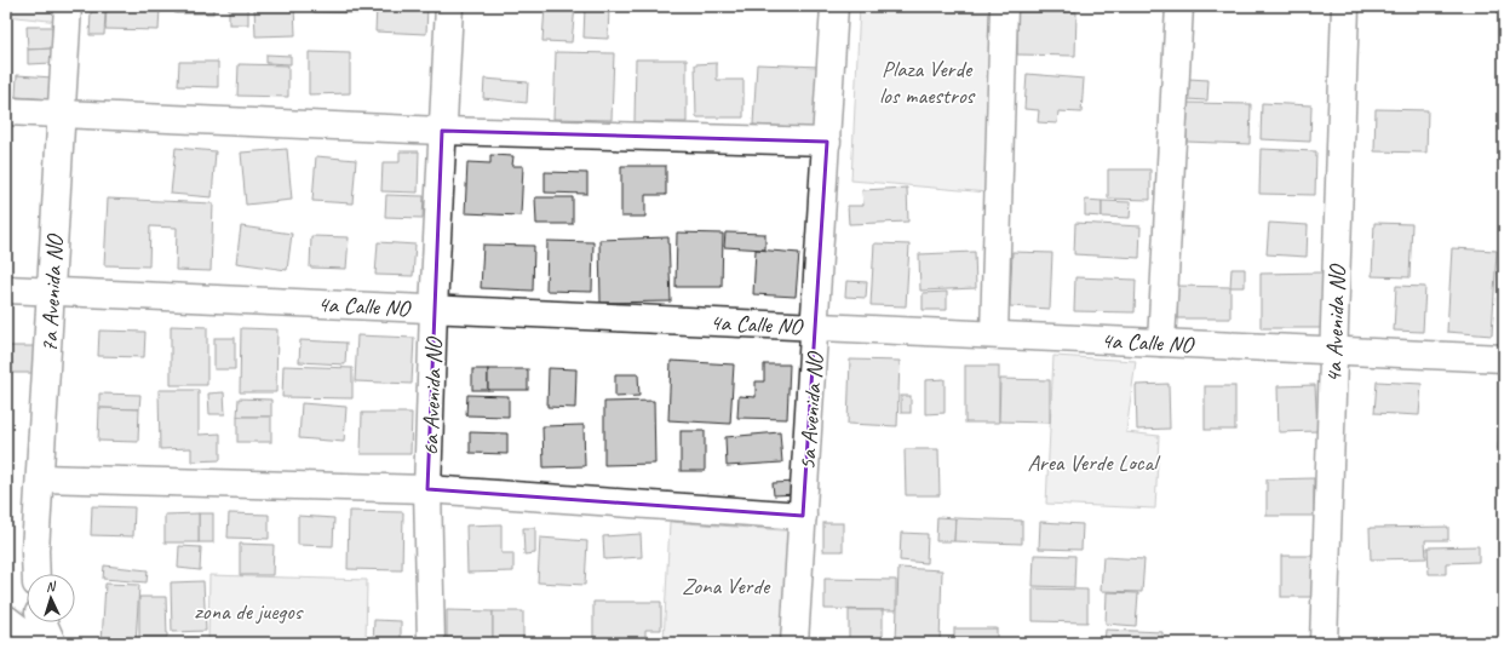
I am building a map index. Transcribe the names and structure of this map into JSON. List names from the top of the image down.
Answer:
{
  "streets": {
    "street": [
      "7a Avenida NO",
      "4a Calle NO",
      "4a Avenida NO",
      "6a Avenida NO",
      "5a Avenida NO"
    ]
  },
  "crossings": [
    ["7a Avenida NO", "4a Calle NO"],
    ["4a Calle NO", "4a Avenida NO"],
    ["4a Calle NO", "6a Avenida NO"],
    ["4a Calle NO", "5a Avenida NO"]
  ],
  "parks": [
    "Plaza Verde los maestros",
    "Area Verde Local",
    "Zona Verde",
    "zona de juegos"
  ],
  "north": "top"
}
